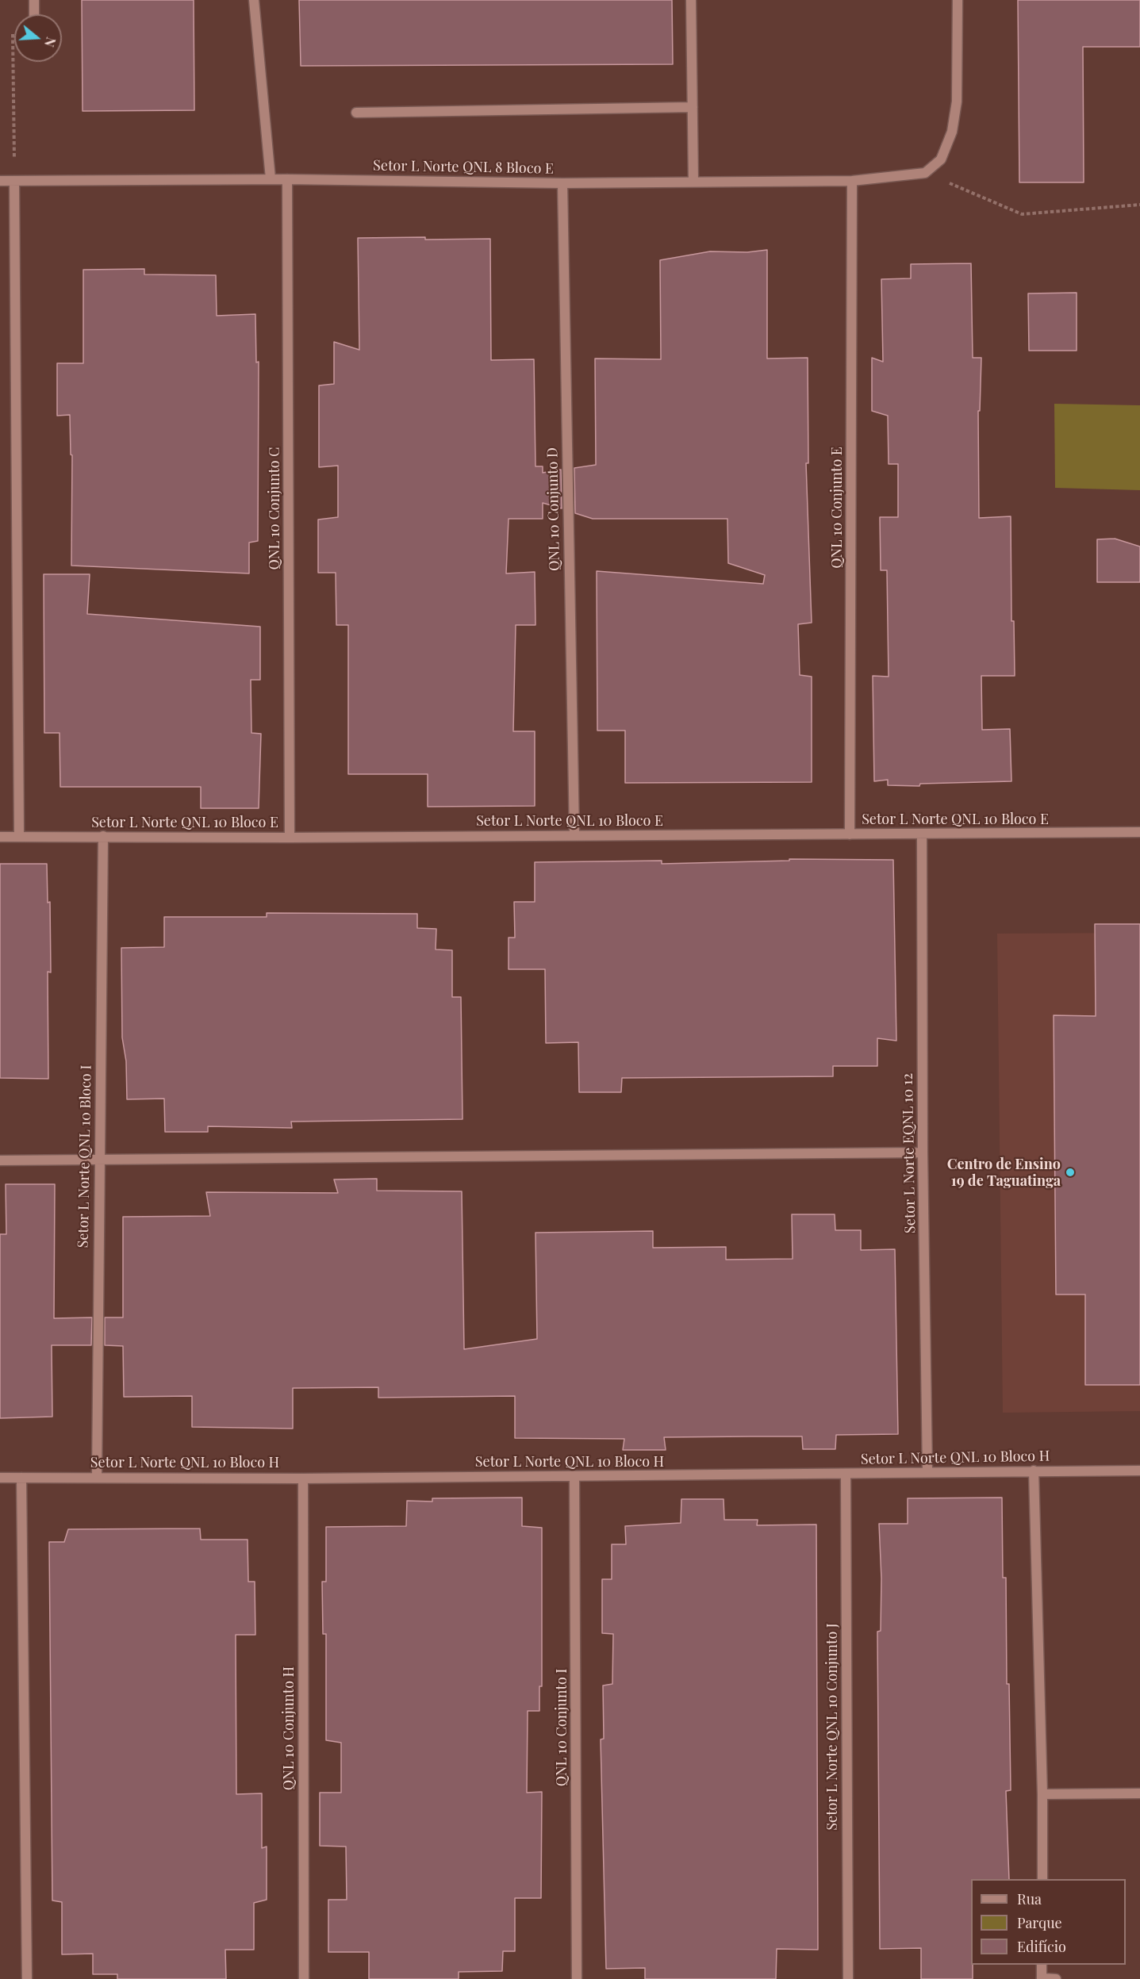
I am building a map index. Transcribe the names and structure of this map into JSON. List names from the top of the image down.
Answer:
{
  "streets": {
    "street": [
      "Setor L Norte QNL 8 Bloco E",
      "QNL 10 Conjunto E",
      "QNL 10 Conjunto C",
      "QNL 10 Conjunto D",
      "Setor L Norte QNL 10 Bloco E",
      "Setor L Norte EQNL 10 12",
      "Setor L Norte QNL 10 Bloco I",
      "Setor L Norte QNL 10 Bloco H",
      "Setor L Norte QNL 10 Conjunto J",
      "QNL 10 Conjunto I",
      "QNL 10 Conjunto H"
    ]
  },
  "crossings": [
    ["Setor L Norte QNL 8 Bloco E", "QNL 10 Conjunto E"],
    ["Setor L Norte QNL 8 Bloco E", "QNL 10 Conjunto C"],
    ["Setor L Norte QNL 8 Bloco E", "QNL 10 Conjunto D"],
    ["QNL 10 Conjunto E", "Setor L Norte QNL 10 Bloco E"],
    ["QNL 10 Conjunto C", "Setor L Norte QNL 10 Bloco E"],
    ["QNL 10 Conjunto D", "Setor L Norte QNL 10 Bloco E"],
    ["Setor L Norte QNL 10 Bloco E", "Setor L Norte EQNL 10 12"],
    ["Setor L Norte QNL 10 Bloco E", "Setor L Norte QNL 10 Bloco I"],
    ["Setor L Norte EQNL 10 12", "Setor L Norte QNL 10 Bloco H"],
    ["Setor L Norte QNL 10 Bloco I", "Setor L Norte QNL 10 Bloco H"],
    ["Setor L Norte QNL 10 Bloco H", "Setor L Norte QNL 10 Conjunto J"],
    ["Setor L Norte QNL 10 Bloco H", "QNL 10 Conjunto I"],
    ["Setor L Norte QNL 10 Bloco H", "QNL 10 Conjunto H"]
  ],
  "places": ["Centro de Ensino 19 de Taguatinga"],
  "legend": ["Rua", "Parque", "Edifício"],
  "north": "right"
}
